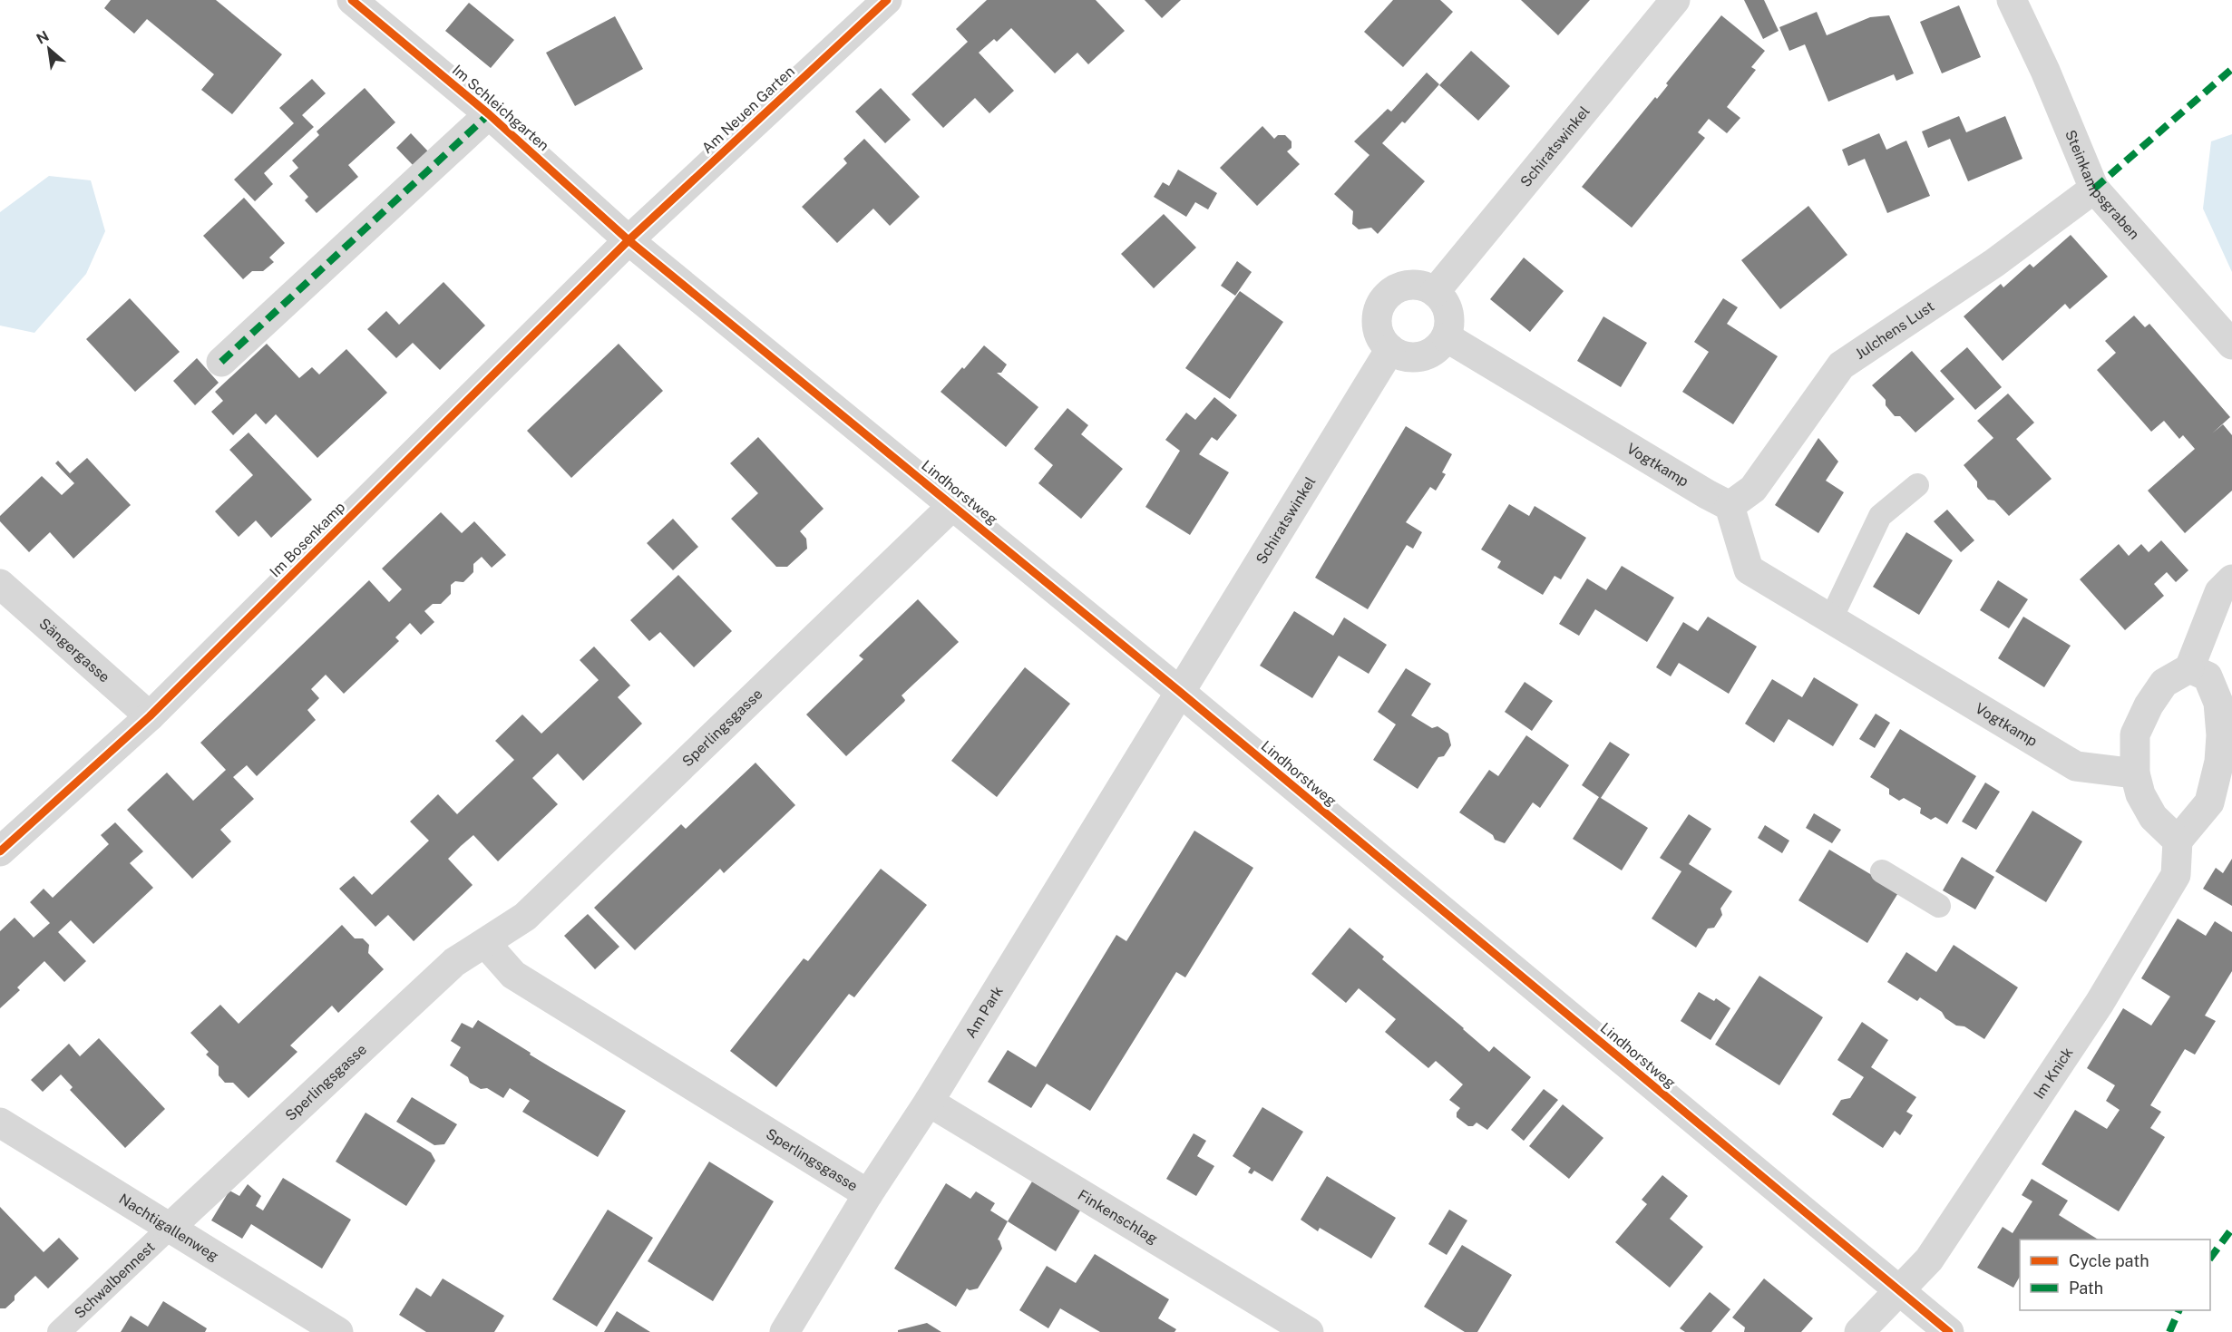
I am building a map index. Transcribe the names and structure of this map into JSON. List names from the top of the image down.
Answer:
{
  "streets": {
    "street": [
      "Im Schleichgarten",
      "Am Neuen Garten",
      "Schiratswinkel",
      "Steinkampsgraben",
      "Julchens Lust",
      "Vogtkamp",
      "Lindhorstweg",
      "Im Bosenkamp",
      "Sängergasse",
      "Sperlingsgasse",
      "Am Park",
      "Im Knick",
      "Finkenschlag",
      "Nachtigallenweg"
    ],
    "lane": ["Schwalbennest"]
  },
  "crossings": [
    ["Im Schleichgarten", "Am Neuen Garten"],
    ["Im Schleichgarten", "Lindhorstweg"],
    ["Im Schleichgarten", "Im Bosenkamp"],
    ["Am Neuen Garten", "Lindhorstweg"],
    ["Am Neuen Garten", "Im Bosenkamp"],
    ["Schiratswinkel", "Vogtkamp"],
    ["Schiratswinkel", "Lindhorstweg"],
    ["Schiratswinkel", "Am Park"],
    ["Steinkampsgraben", "Julchens Lust"],
    ["Julchens Lust", "Vogtkamp"],
    ["Lindhorstweg", "Im Bosenkamp"],
    ["Lindhorstweg", "Sperlingsgasse"],
    ["Lindhorstweg", "Am Park"],
    ["Lindhorstweg", "Im Knick"],
    ["Im Bosenkamp", "Sängergasse"],
    ["Sperlingsgasse", "Am Park"],
    ["Sperlingsgasse", "Nachtigallenweg"],
    ["Sperlingsgasse", "Schwalbennest"],
    ["Am Park", "Finkenschlag"],
    ["Nachtigallenweg", "Schwalbennest"]
  ],
  "legend": ["Cycle path", "Path"],
  "north": "top left"
}
